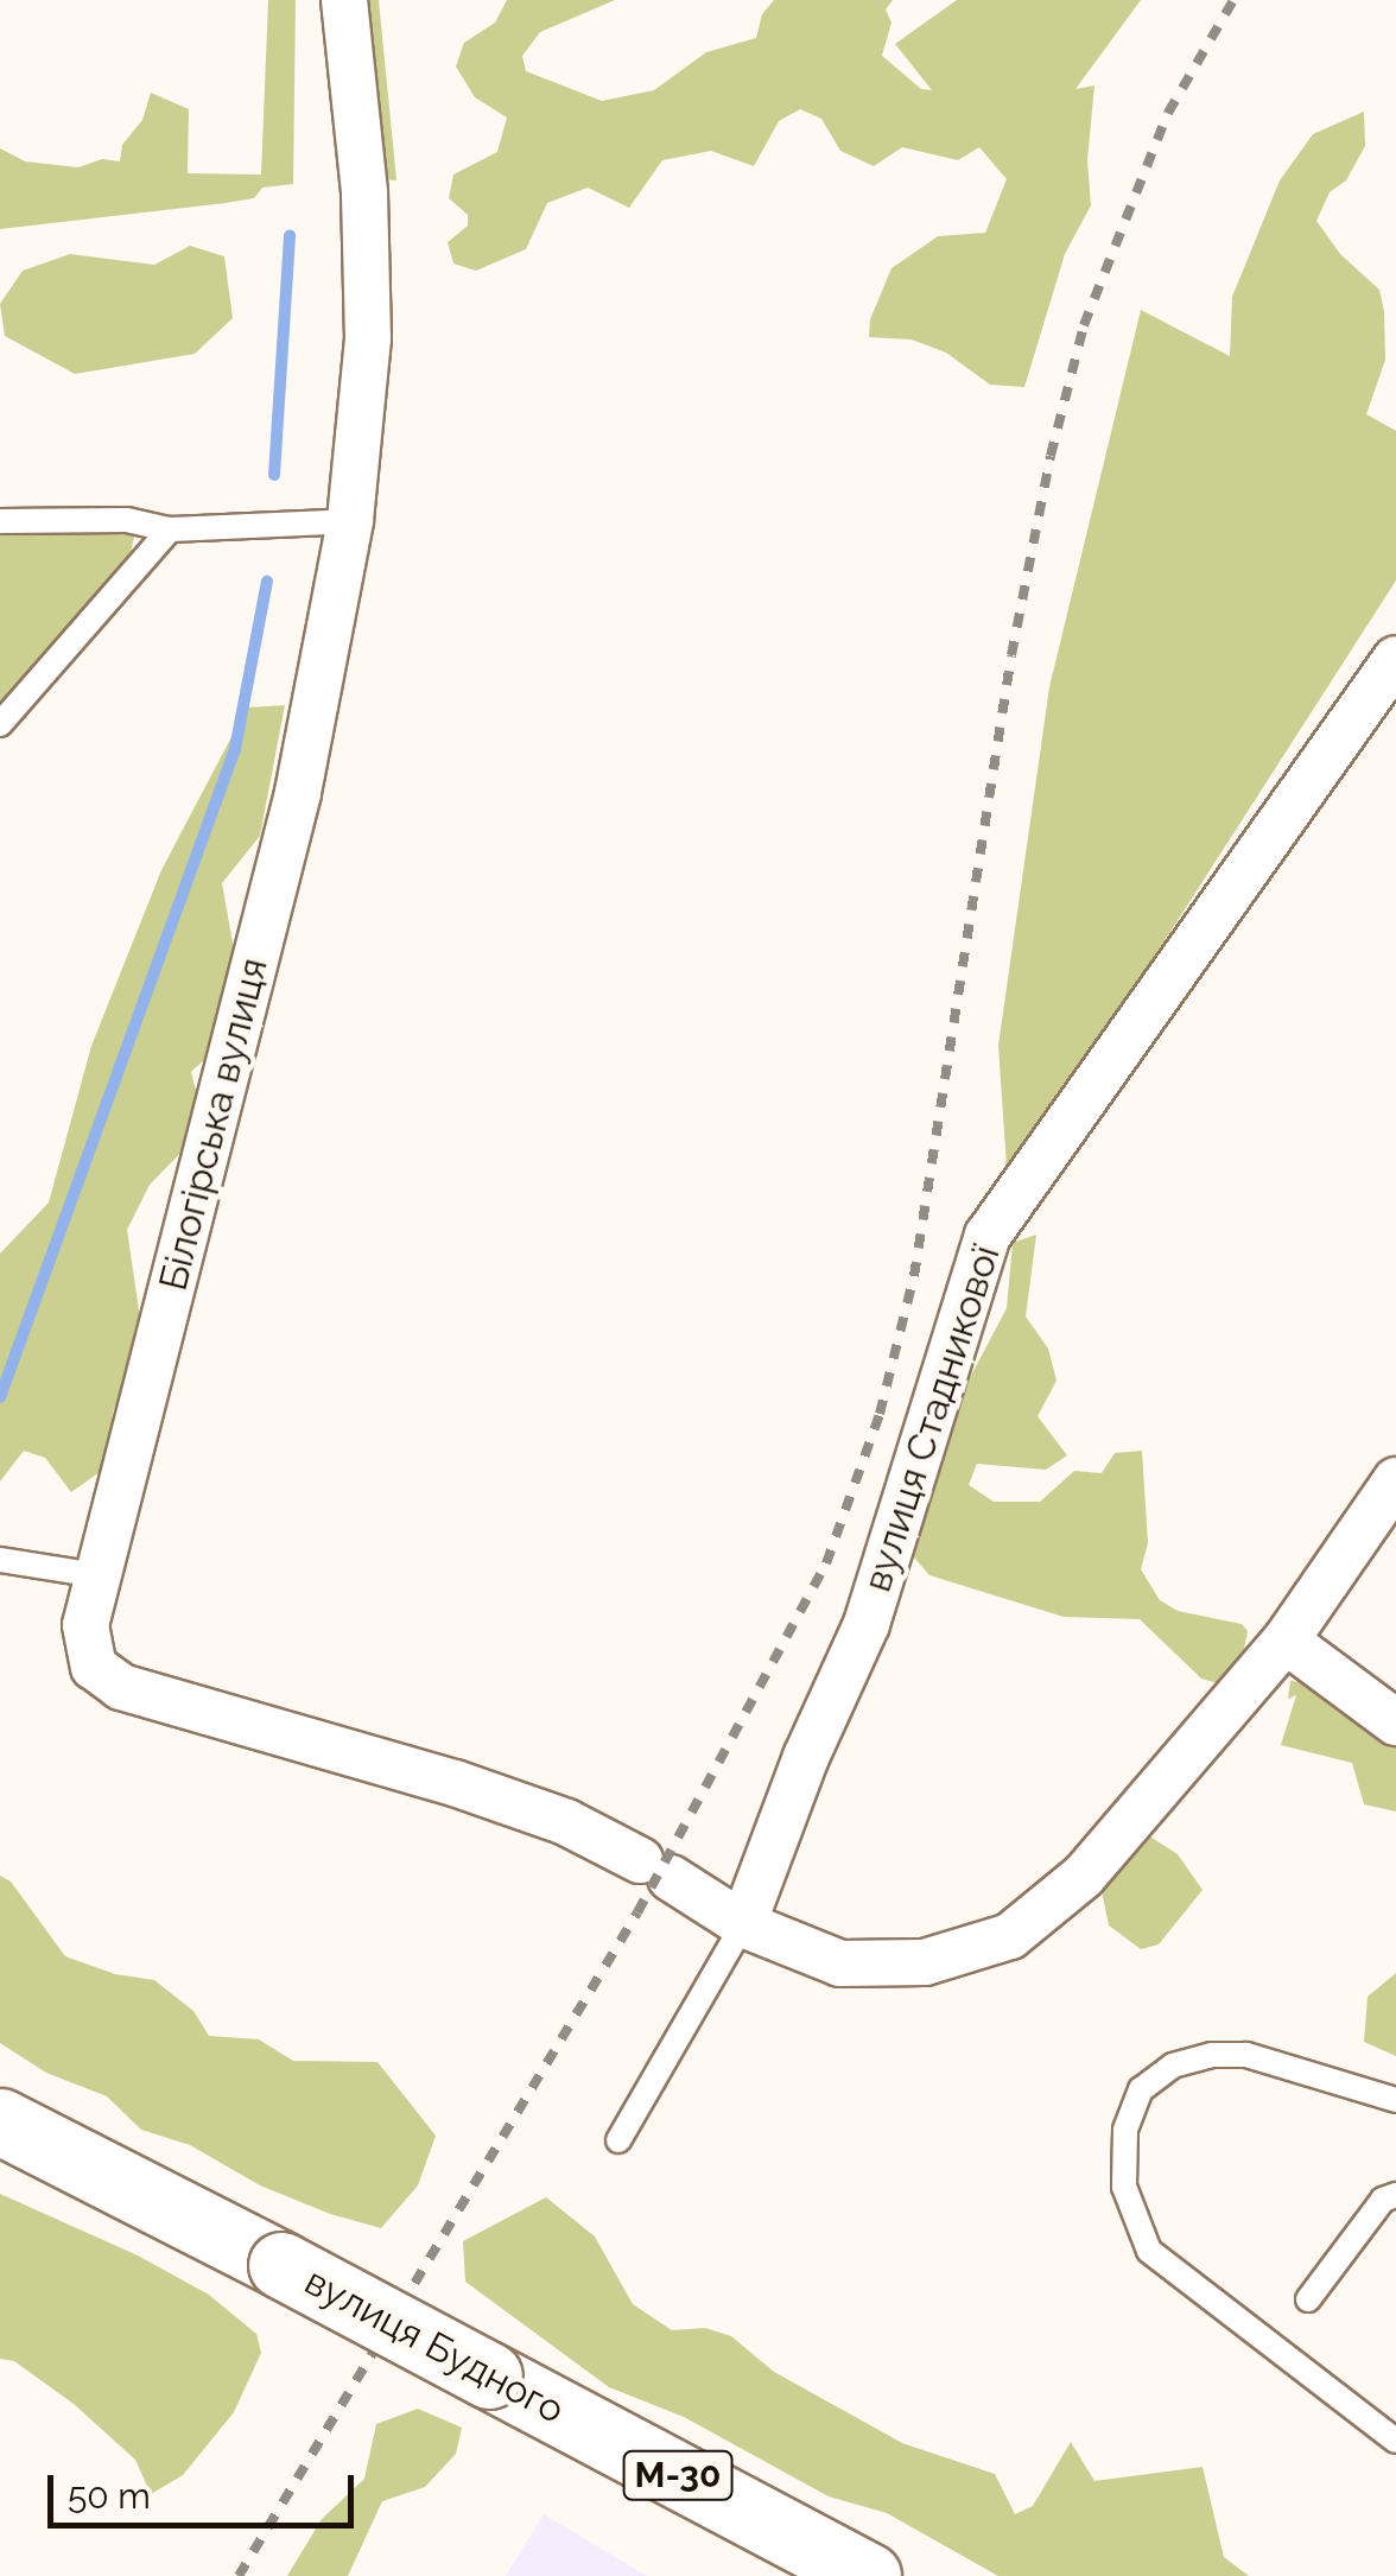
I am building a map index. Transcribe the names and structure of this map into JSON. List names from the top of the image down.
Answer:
{
  "streets": {
    "highway": ["вулиця Будного", "М-30"],
    "street": ["Білогірська вулиця", "вулиця Стадникової"]
  },
  "crossings": [
    ["Білогірська вулиця", "вулиця Стадникової"]
  ],
  "scale_bar": "50 m"
}
